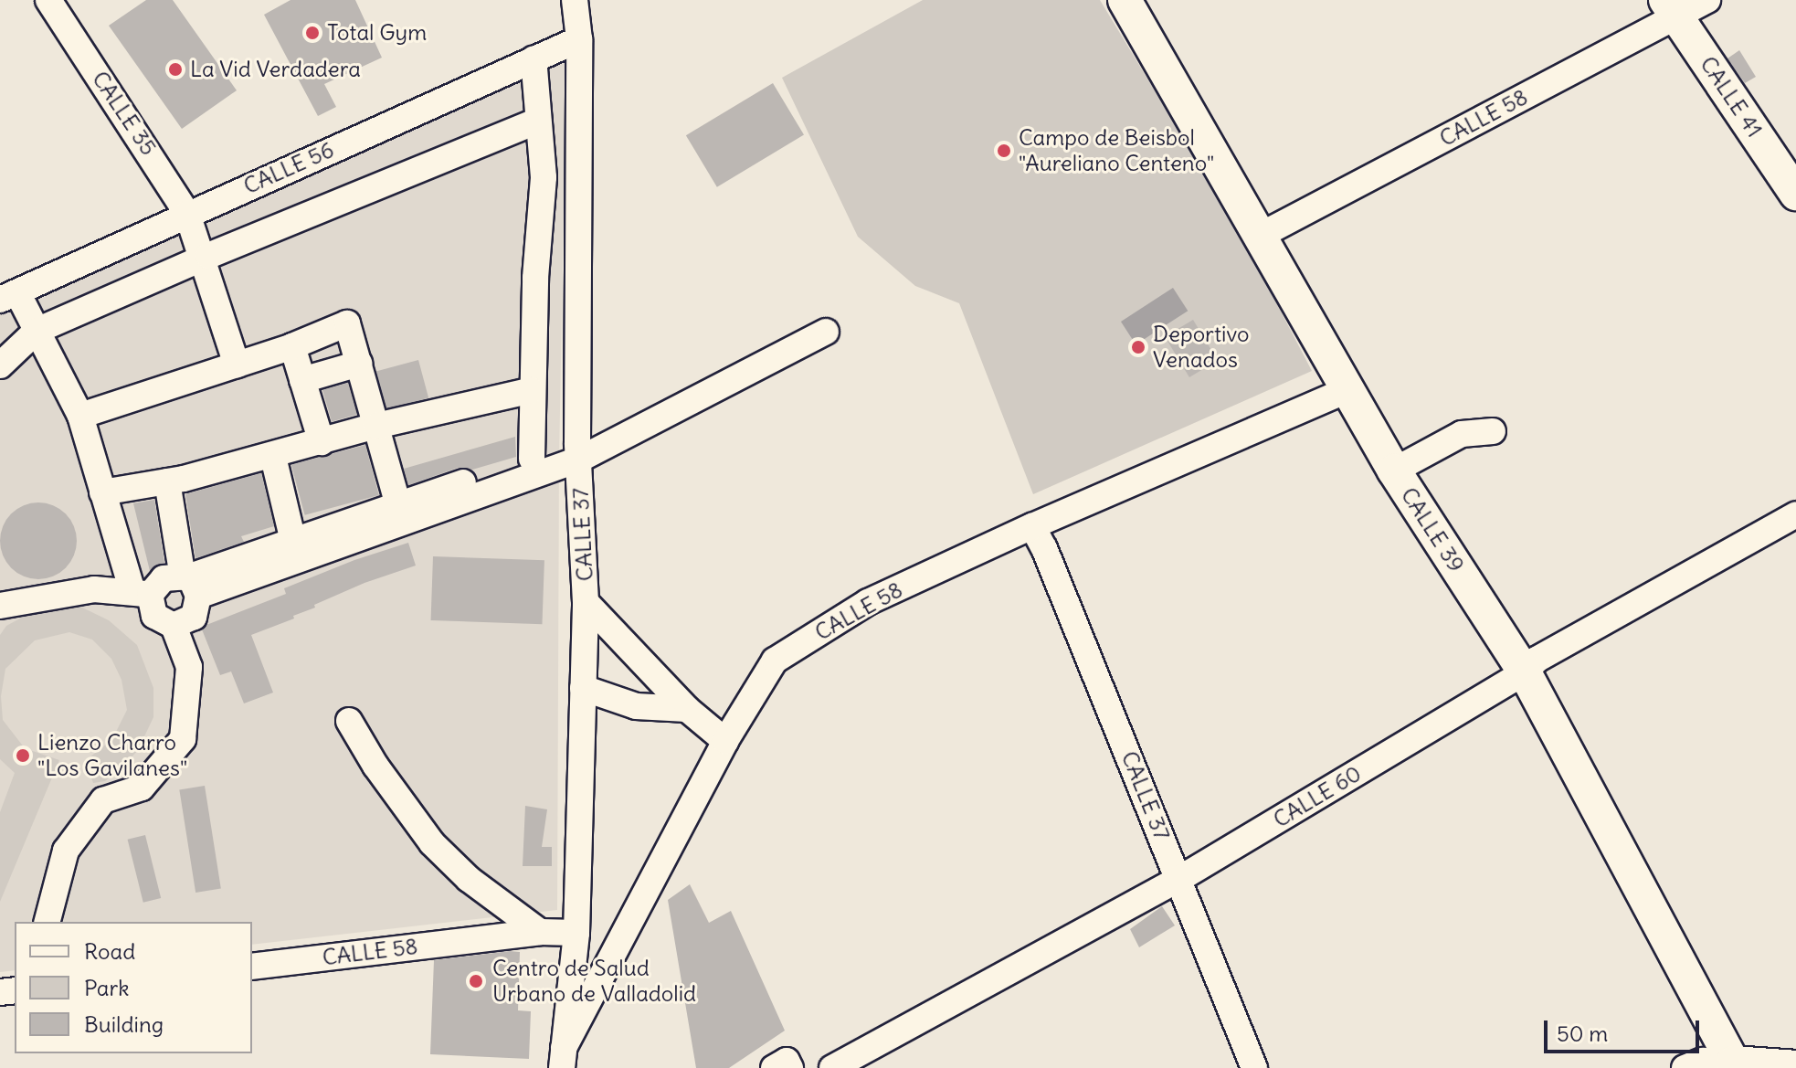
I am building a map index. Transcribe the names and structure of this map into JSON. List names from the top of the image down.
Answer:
{
  "streets": {
    "main road": ["CALLE 41", "CALLE 39"],
    "street": [
      "CALLE 35",
      "CALLE 58",
      "CALLE 56",
      "CALLE 37",
      "CALLE 60"
    ]
  },
  "crossings": [
    ["CALLE 41", "CALLE 58"],
    ["CALLE 35", "CALLE 56"],
    ["CALLE 58", "CALLE 39"],
    ["CALLE 58", "CALLE 37"],
    ["CALLE 56", "CALLE 37"],
    ["CALLE 39", "CALLE 60"],
    ["CALLE 37", "CALLE 60"]
  ],
  "places": [
    "Total Gym",
    "La Vid Verdadera",
    "Campo de Beisbol \"Aureliano Centeno\"",
    "Deportivo Venados",
    "Lienzo Charro \"Los Gavilanes\"",
    "Centro de Salud Urbano de Valladolid"
  ],
  "legend": ["Road", "Park", "Building"],
  "scale_bar": "50 m"
}
